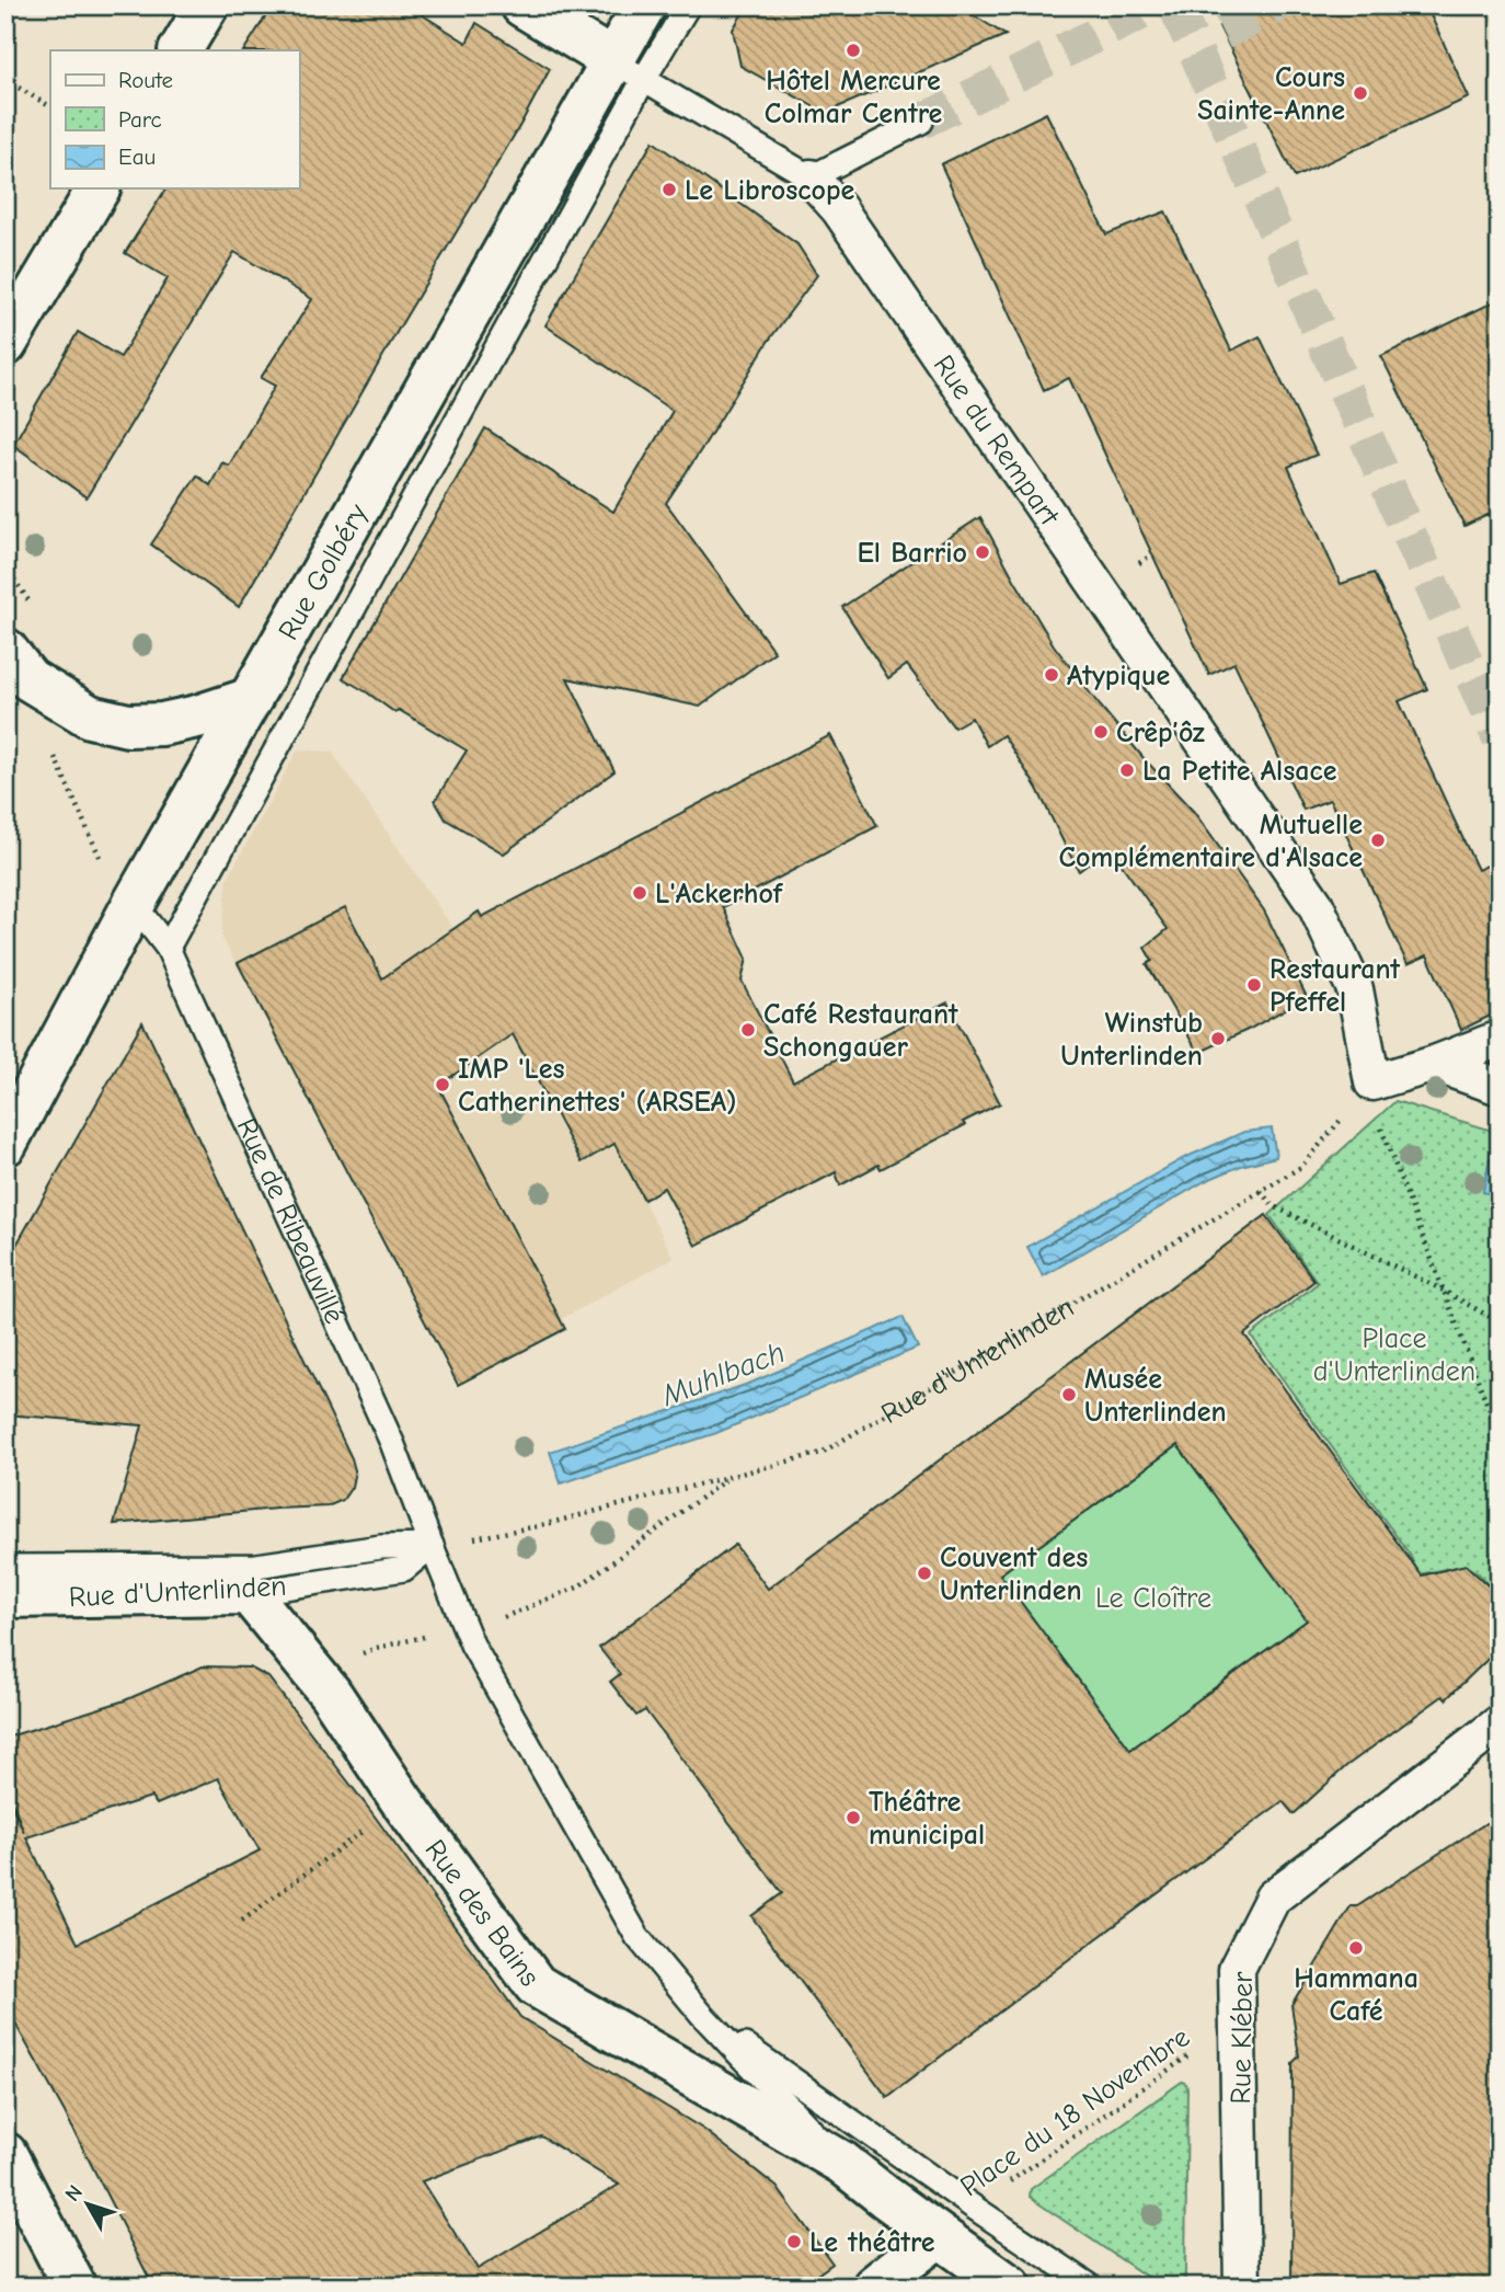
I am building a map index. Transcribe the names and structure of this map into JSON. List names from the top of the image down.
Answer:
{
  "streets": {
    "street": [
      "Rue du Rempart",
      "Rue Golbéry",
      "Rue d'Unterlinden",
      "Rue des Bains",
      "Rue Kléber"
    ],
    "lane": ["Rue de Ribeauvillé"],
    "path": ["Place du 18 Novembre"]
  },
  "crossings": [
    ["Rue du Rempart", "Rue Golbéry"],
    ["Rue du Rempart", "Rue d'Unterlinden"],
    ["Rue Golbéry", "Rue de Ribeauvillé"],
    ["Rue de Ribeauvillé", "Rue d'Unterlinden"],
    ["Rue de Ribeauvillé", "Rue des Bains"],
    ["Rue d'Unterlinden", "Rue des Bains"],
    ["Rue des Bains", "Place du 18 Novembre"],
    ["Rue Kléber", "Place du 18 Novembre"]
  ],
  "water": ["Muhlbach"],
  "parks": ["Place d'Unterlinden", "Le Cloître"],
  "places": [
    "Hôtel Mercure Colmar Centre",
    "Cours Sainte-Anne",
    "Le Libroscope",
    "El Barrio",
    "Atypique",
    "Crêp’ôz",
    "La Petite Alsace",
    "Mutuelle Complémentaire d'Alsace",
    "L'Ackerhof",
    "Restaurant Pfeffel",
    "Café Restaurant Schongauer",
    "Winstub Unterlinden",
    "IMP 'Les Catherinettes' (ARSEA)",
    "Musée Unterlinden",
    "Couvent des Unterlinden",
    "Théâtre municipal",
    "Hammana Café",
    "Le théâtre"
  ],
  "legend": ["Route", "Parc", "Eau"],
  "north": "top left"
}
